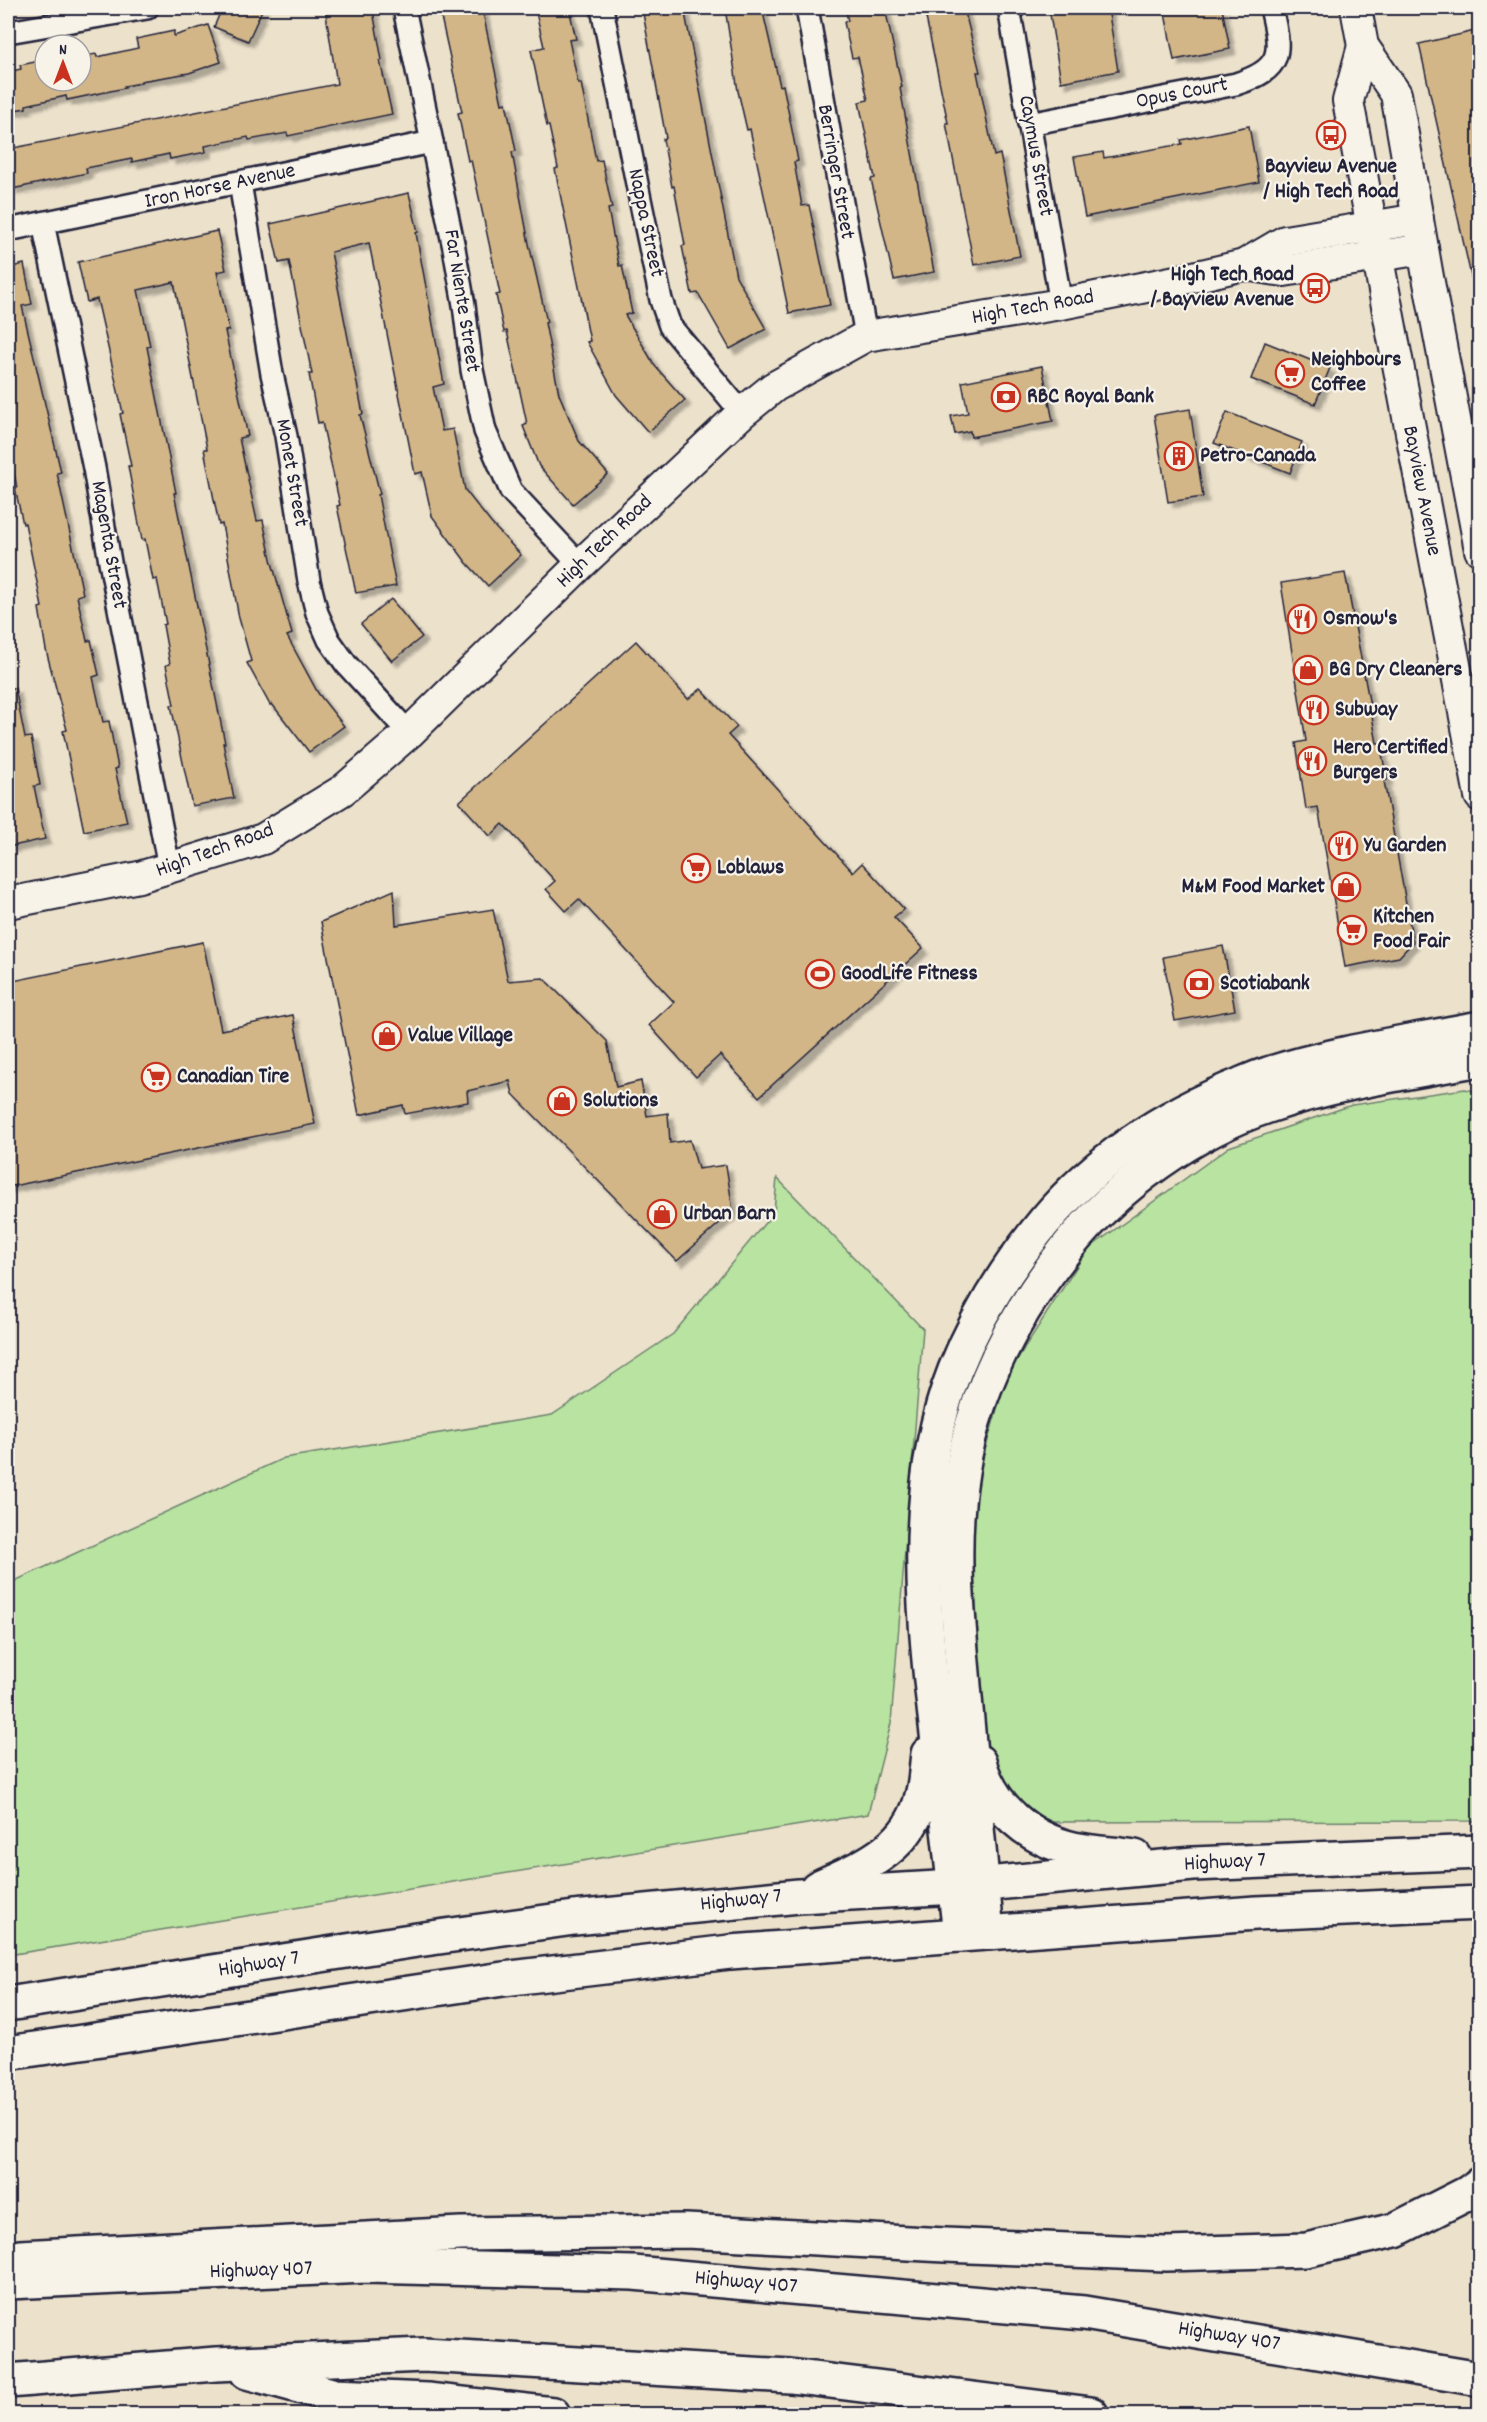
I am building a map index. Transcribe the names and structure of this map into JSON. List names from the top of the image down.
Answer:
{
  "streets": {
    "main road": ["Highway 7", "Highway 407"],
    "street": [
      "Opus Court",
      "Caymus Street",
      "Berringer Street",
      "Iron Horse Avenue",
      "Nappa Street",
      "Far Niente Street",
      "High Tech Road",
      "Monet Street",
      "Bayview Avenue",
      "Magenta Street"
    ]
  },
  "crossings": [
    ["Opus Court", "Caymus Street"],
    ["Caymus Street", "High Tech Road"],
    ["Berringer Street", "High Tech Road"],
    ["Iron Horse Avenue", "Far Niente Street"],
    ["Iron Horse Avenue", "Monet Street"],
    ["Iron Horse Avenue", "Magenta Street"],
    ["Nappa Street", "High Tech Road"],
    ["Far Niente Street", "High Tech Road"],
    ["High Tech Road", "Monet Street"],
    ["High Tech Road", "Bayview Avenue"],
    ["High Tech Road", "Magenta Street"]
  ],
  "places": {
    "bus stop": ["Bayview Avenue / High Tech Road", "High Tech Road / Bayview Avenue"],
    "supermarket": [
      "Neighbours Coffee",
      "Loblaws",
      "Kitchen Food Fair",
      "Canadian Tire"
    ],
    "bank": ["RBC Royal Bank", "Scotiabank"],
    "building": ["Petro-Canada"],
    "restaurant": [
      "Osmow's",
      "Subway",
      "Hero Certified Burgers",
      "Yu Garden"
    ],
    "shop": [
      "BG Dry Cleaners",
      "M&M Food Market",
      "Value Village",
      "Solutions",
      "Urban Barn"
    ],
    "sports": ["GoodLife Fitness"]
  },
  "north": "top"
}
